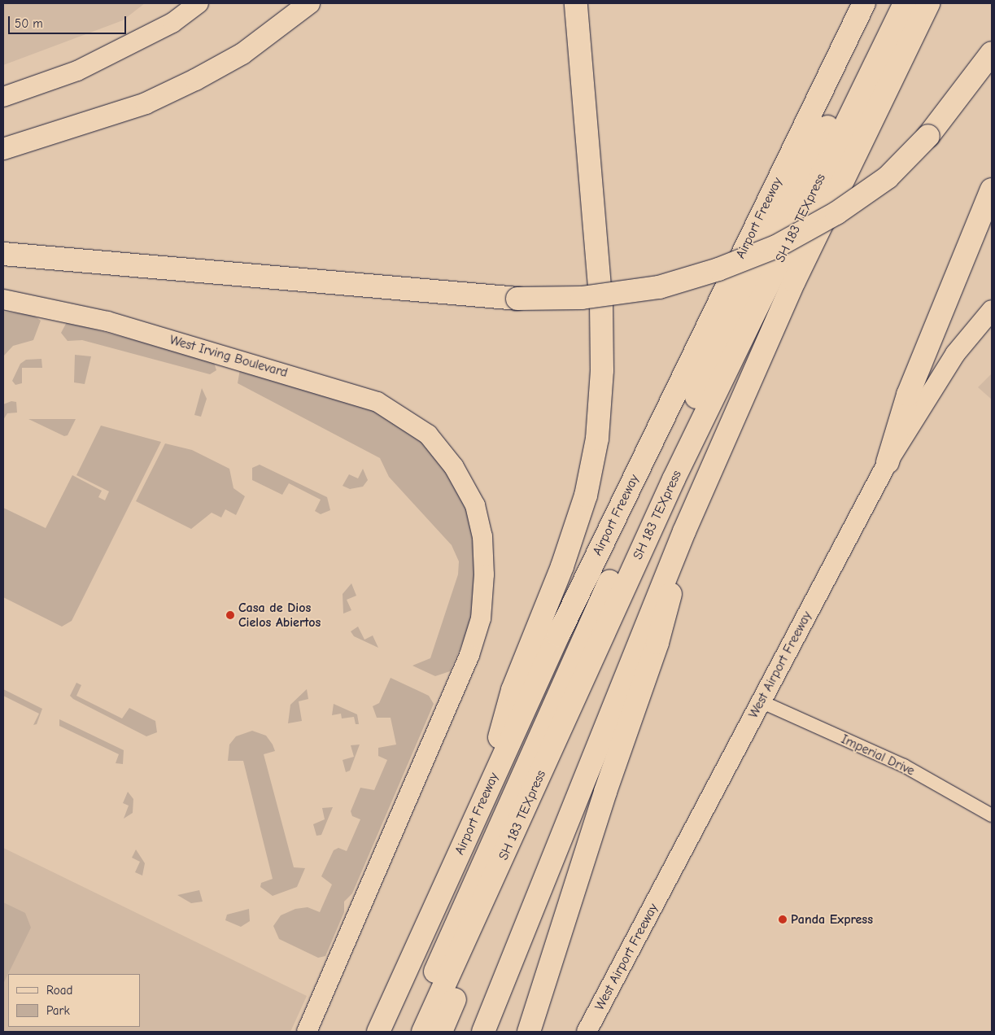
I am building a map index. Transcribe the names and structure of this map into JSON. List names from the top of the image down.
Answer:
{
  "streets": {
    "highway": ["Airport Freeway", "SH 183 TEXpress"],
    "street": ["West Irving Boulevard", "West Airport Freeway", "Imperial Drive"]
  },
  "crossings": [
    ["West Airport Freeway", "Imperial Drive"]
  ],
  "places": ["Casa de Dios Cielos Abiertos", "Panda Express"],
  "legend": ["Road", "Park"],
  "scale_bar": "50 m"
}
